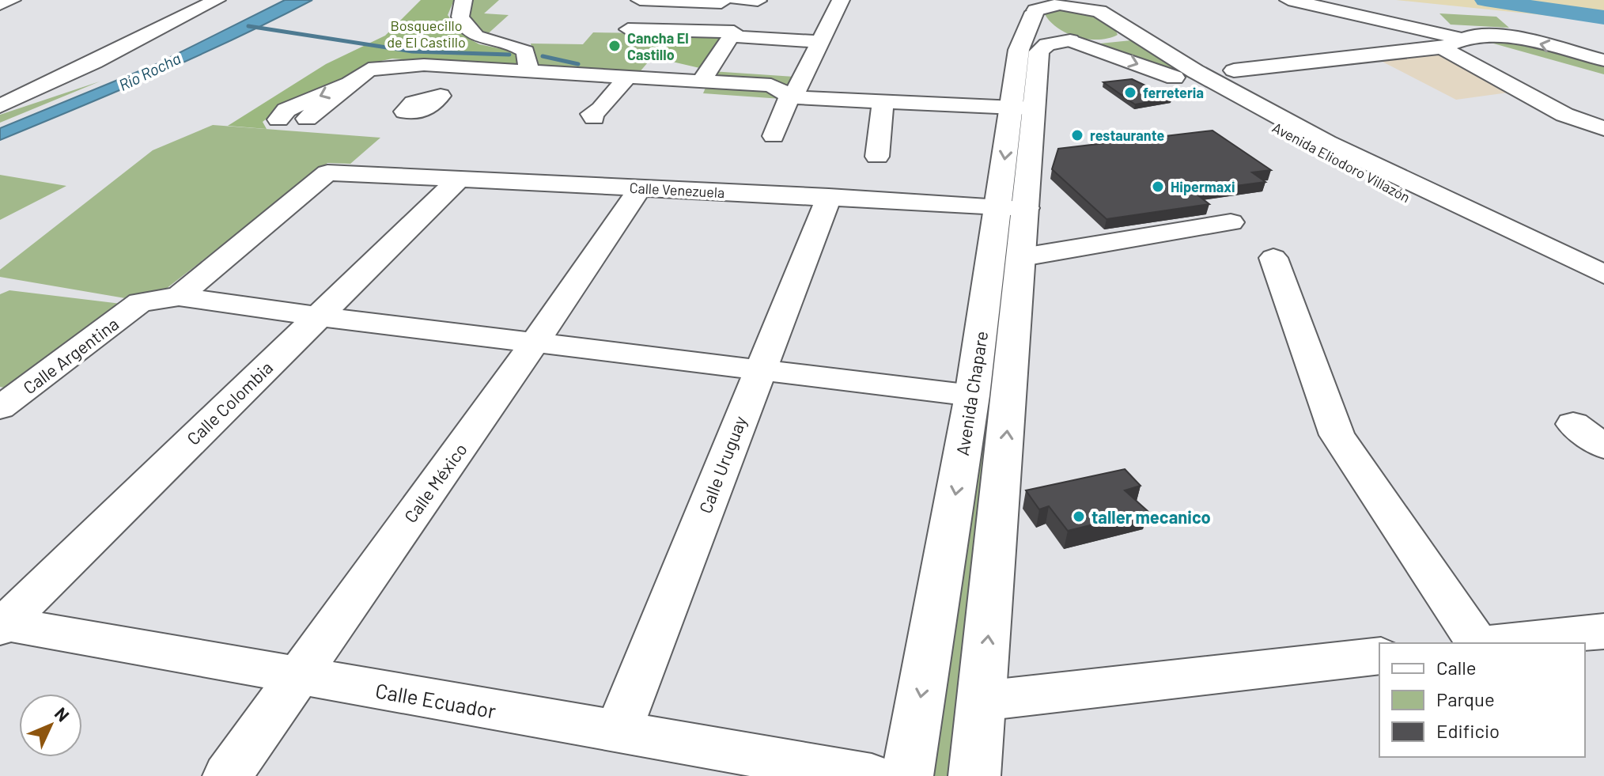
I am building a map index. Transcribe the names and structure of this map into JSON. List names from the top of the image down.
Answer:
{
  "streets": {
    "main road": ["Avenida Eliodoro Villazón", "Avenida Chapare"],
    "street": [
      "Calle Venezuela",
      "Calle Argentina",
      "Calle Colombia",
      "Calle Uruguay",
      "Calle México",
      "Calle Ecuador"
    ]
  },
  "crossings": [
    ["Avenida Eliodoro Villazón", "Avenida Chapare"],
    ["Calle Venezuela", "Calle Argentina"],
    ["Calle Venezuela", "Avenida Chapare"],
    ["Calle Venezuela", "Calle Colombia"],
    ["Calle Venezuela", "Calle Uruguay"],
    ["Calle Venezuela", "Calle México"],
    ["Calle Colombia", "Calle Ecuador"],
    ["Calle Uruguay", "Calle Ecuador"],
    ["Calle México", "Calle Ecuador"]
  ],
  "water": ["Río Rocha"],
  "parks": ["Bosquecillo de El Castillo"],
  "places": [
    "Cancha El Castillo",
    "ferreteria",
    "restaurante",
    "Hipermaxi",
    "taller mecanico"
  ],
  "legend": ["Calle", "Parque", "Edificio"],
  "north": "top right"
}
